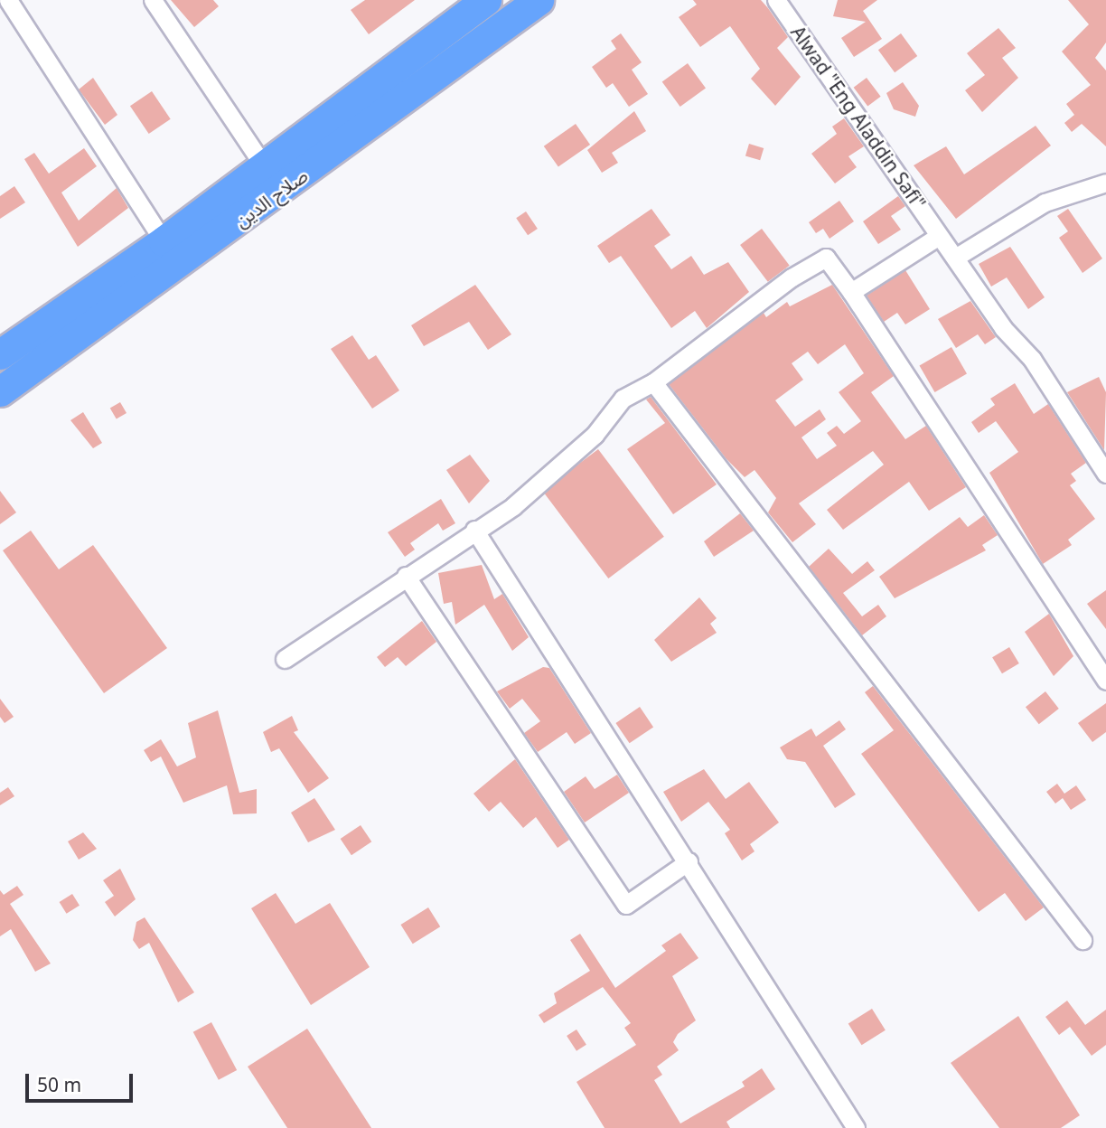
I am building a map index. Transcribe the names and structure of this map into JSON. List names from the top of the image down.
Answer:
{
  "streets": {
    "highway": ["صلاح الدين"],
    "street": ["Alwad \"Eng Aladdin Safi\""]
  },
  "scale_bar": "50 m"
}
